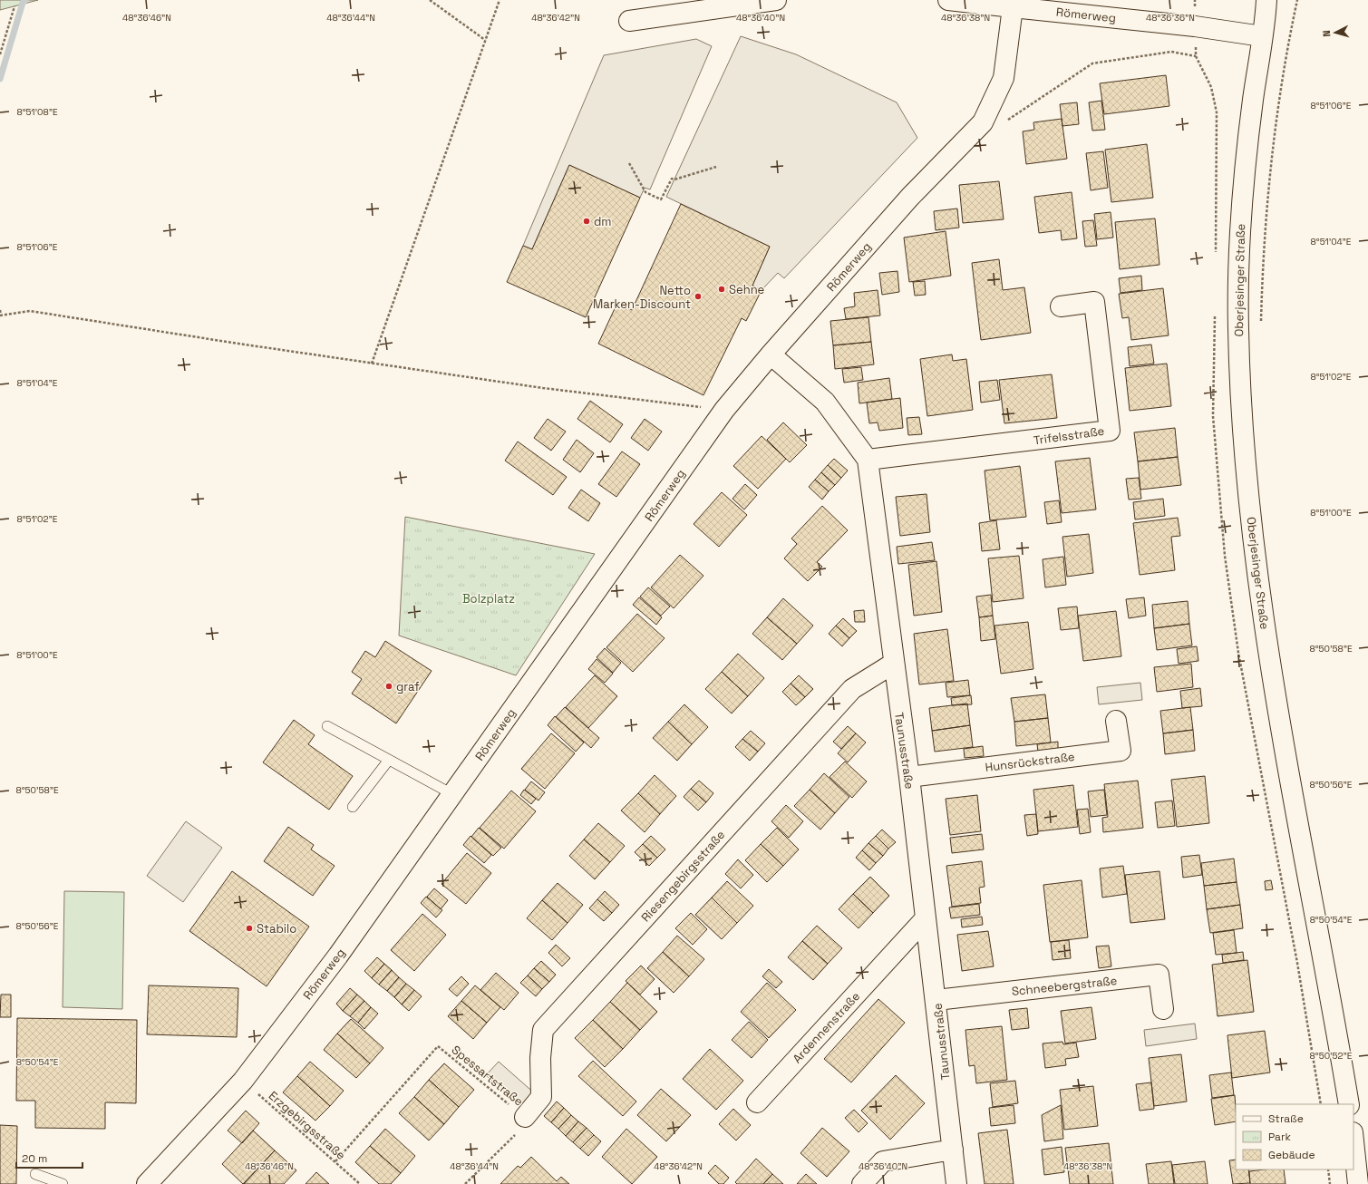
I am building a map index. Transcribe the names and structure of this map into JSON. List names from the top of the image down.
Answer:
{
  "streets": {
    "street": [
      "Römerweg",
      "Oberjesinger Straße",
      "Trifelsstraße",
      "Taunusstraße",
      "Hunsrückstraße",
      "Riesengebirgsstraße",
      "Schneebergstraße",
      "Ardennenstraße"
    ],
    "path": ["Spessartstraße", "Erzgebirgsstraße"]
  },
  "crossings": [
    ["Römerweg", "Oberjesinger Straße"],
    ["Römerweg", "Taunusstraße"],
    ["Römerweg", "Erzgebirgsstraße"],
    ["Trifelsstraße", "Taunusstraße"],
    ["Taunusstraße", "Hunsrückstraße"],
    ["Taunusstraße", "Riesengebirgsstraße"],
    ["Taunusstraße", "Schneebergstraße"],
    ["Taunusstraße", "Ardennenstraße"],
    ["Riesengebirgsstraße", "Spessartstraße"],
    ["Spessartstraße", "Erzgebirgsstraße"]
  ],
  "parks": ["Bolzplatz"],
  "places": [
    "dm",
    "Sehne",
    "Netto Marken-Discount",
    "graf",
    "Stabilo"
  ],
  "legend": ["Straße", "Park", "Gebäude"],
  "scale_bar": "20 m",
  "north": "left",
  "coordinates": [
    "48°36'46\"N",
    "48°36'44\"N",
    "48°36'42\"N",
    "48°36'40\"N",
    "48°36'38\"N",
    "48°36'36\"N",
    "8°51'06\"E",
    "8°51'08\"E",
    "8°51'04\"E",
    "8°51'02\"E",
    "8°51'00\"E",
    "8°50'58\"E",
    "8°50'56\"E",
    "8°50'54\"E",
    "8°50'52\"E"
  ]
}
